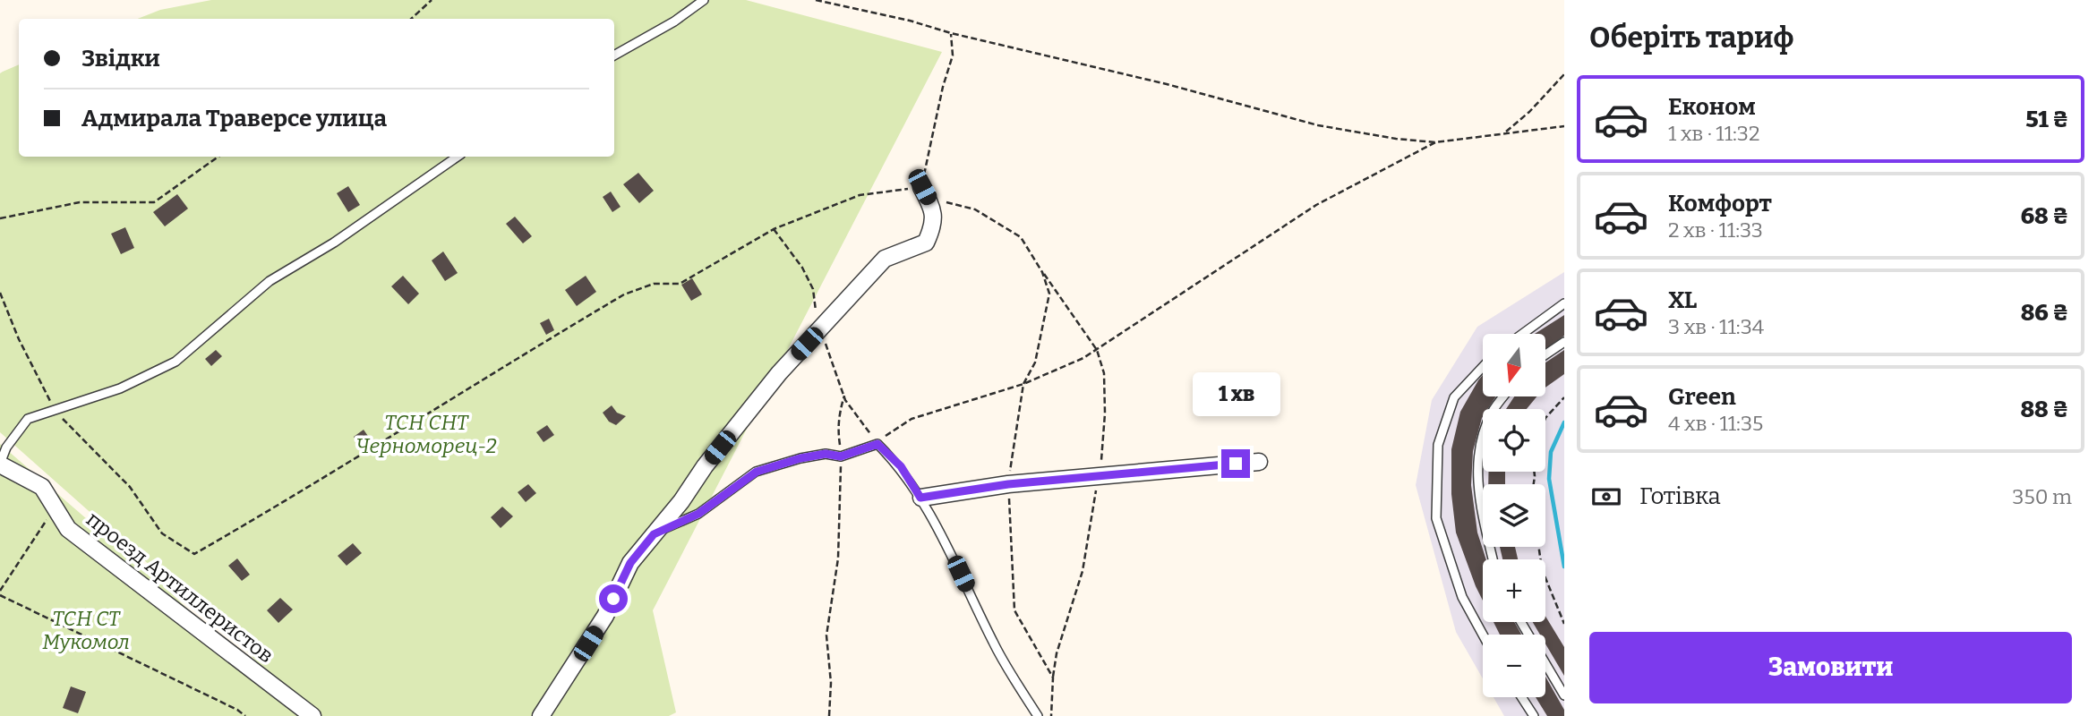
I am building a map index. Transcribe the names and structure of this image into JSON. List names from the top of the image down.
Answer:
{
  "streets": {
    "street": ["проезд Артиллеристов"]
  },
  "parks": ["ТСН СНТ Черноморец-2", "ТСН СТ Мукомол"],
  "north": "bottom",
  "page": {
    "heading": "Оберіть тариф",
    "banner": ["Звідки", "Адмирала Траверсе улица"],
    "list": [
      {
        "name": "Економ",
        "note": "1 хв · 11:32",
        "value": "51 ₴"
      },
      {
        "name": "Комфорт",
        "note": "2 хв · 11:33",
        "value": "68 ₴"
      },
      {
        "name": "XL",
        "note": "3 хв · 11:34",
        "value": "86 ₴"
      },
      {
        "name": "Green",
        "note": "4 хв · 11:35",
        "value": "88 ₴"
      }
    ],
    "map_buttons": ["+", "−"],
    "bubble": "1 хв",
    "pay": ["Готівка", "350 m"],
    "buttons": "Замовити"
  }
}
